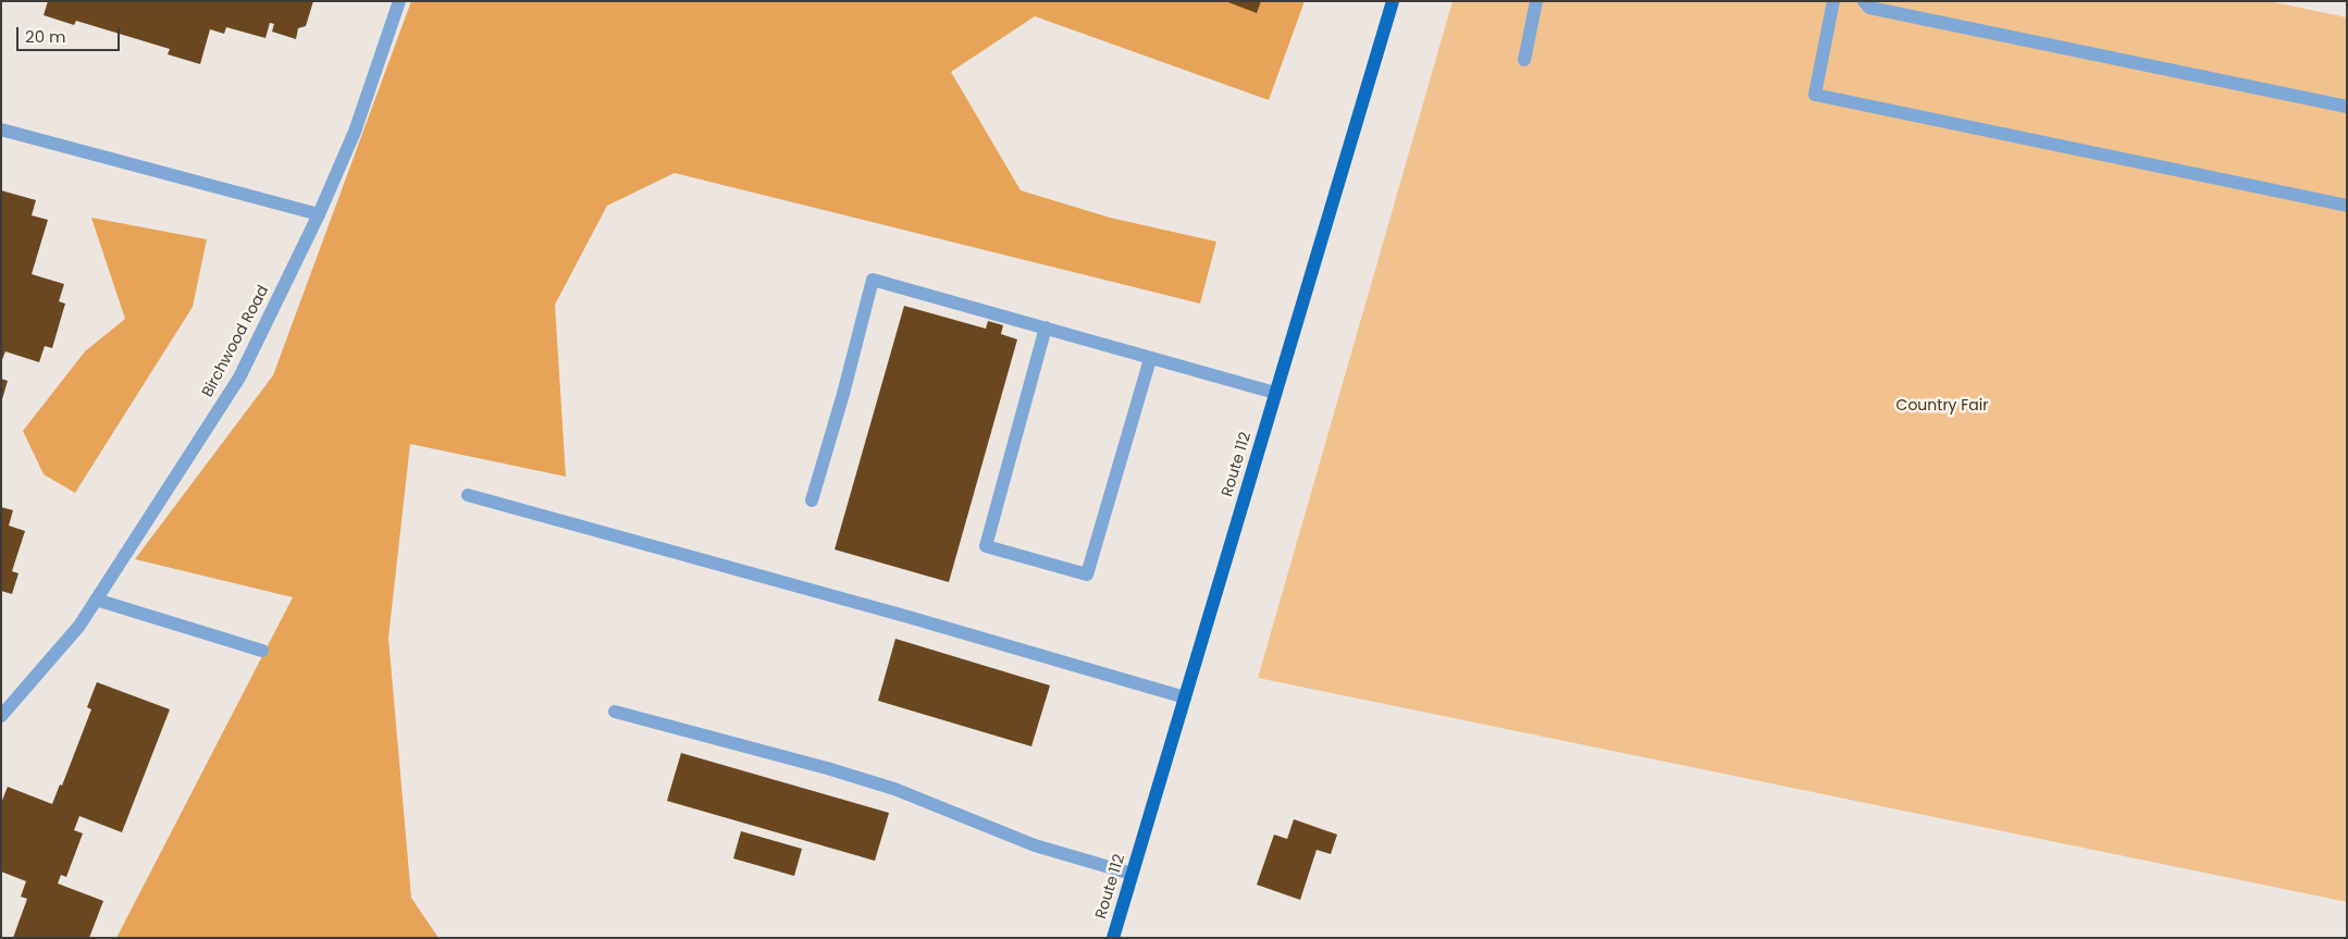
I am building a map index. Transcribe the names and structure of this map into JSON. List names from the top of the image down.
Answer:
{
  "streets": {
    "main road": ["Route 112"],
    "street": ["Birchwood Road"]
  },
  "parks": ["Country Fair"],
  "scale_bar": "20 m"
}
